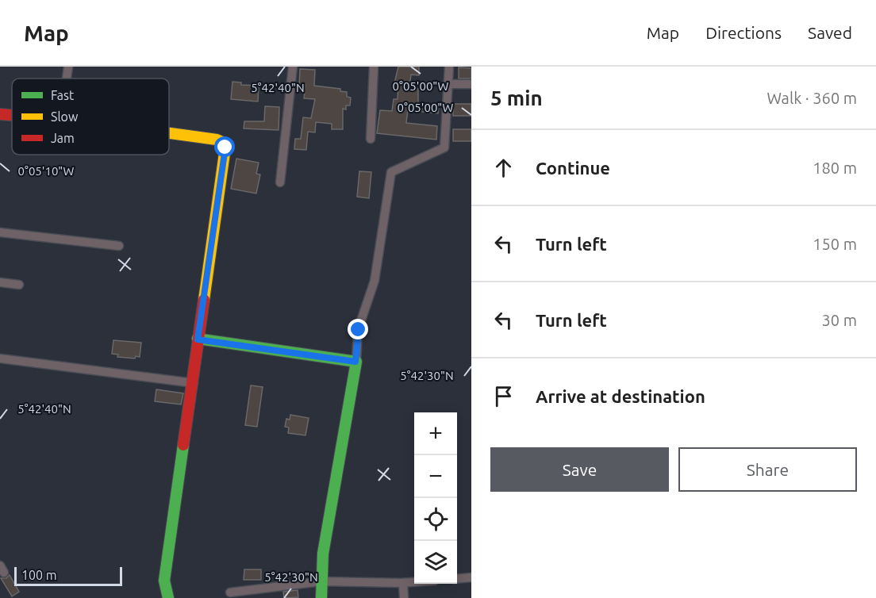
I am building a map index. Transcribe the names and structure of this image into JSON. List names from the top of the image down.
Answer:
{
  "legend": ["Fast", "Slow", "Jam"],
  "scale_bar": "100 m",
  "page": {
    "header": "Map",
    "nav": ["Map", "Directions", "Saved"],
    "heading": ["5 min", "Walk · 360 m"],
    "list": [
      ["Continue", "180 m"],
      ["Turn left", "150 m"],
      ["Turn left", "30 m"],
      "Arrive at destination"
    ],
    "map_buttons": ["+", "−"],
    "buttons": ["Save", "Share"],
    "scale": "100 m"
  },
  "coordinates": [
    "0°05'00\"W",
    "5°42'40\"N",
    "0°05'10\"W",
    "5°42'30\"N"
  ]
}
